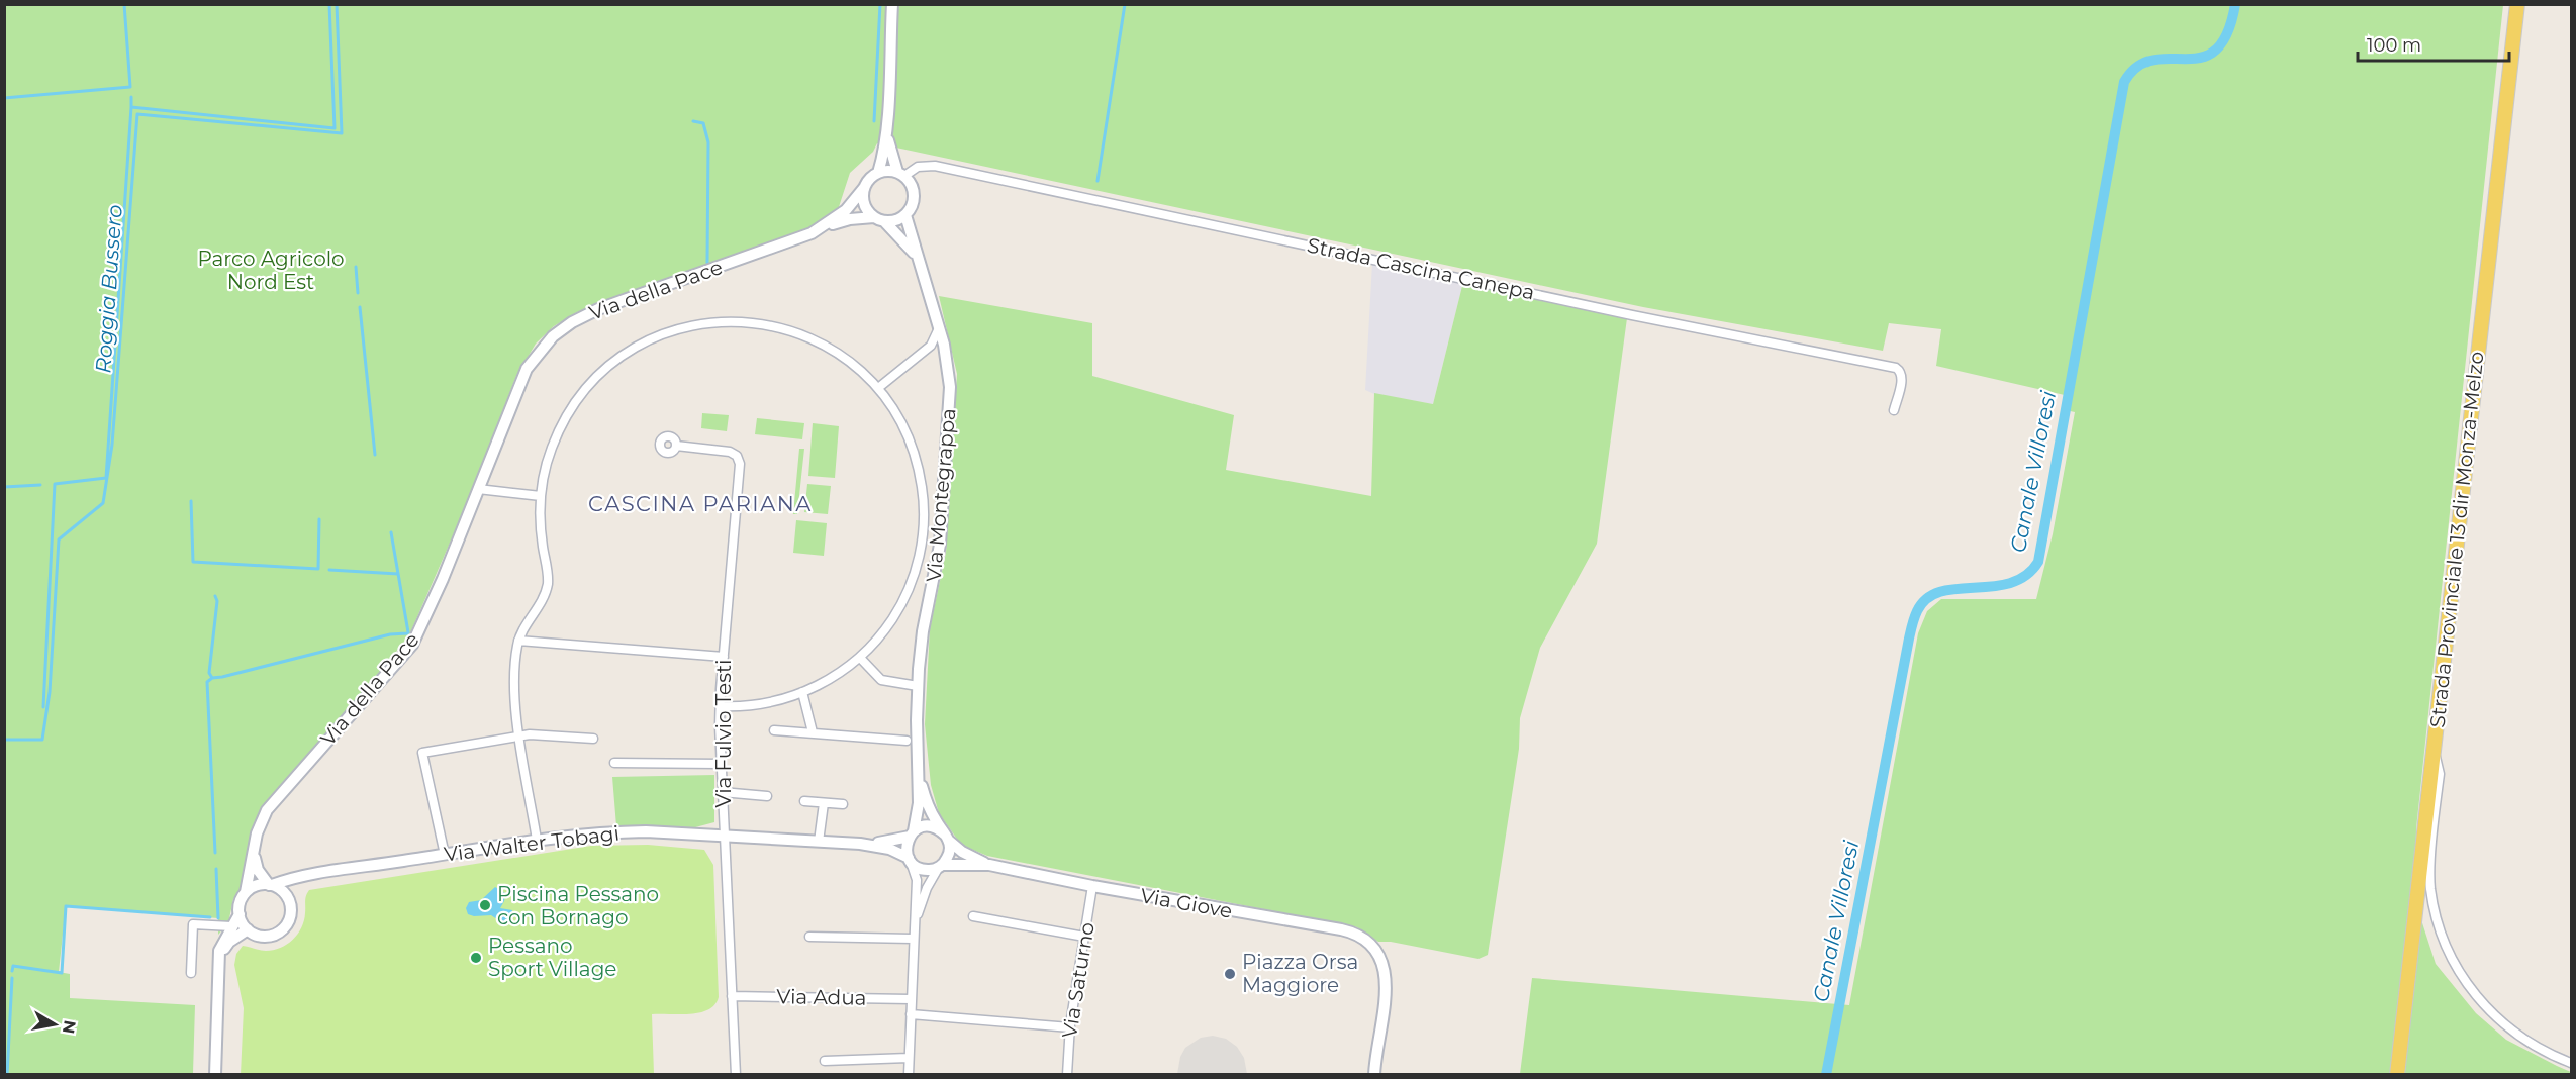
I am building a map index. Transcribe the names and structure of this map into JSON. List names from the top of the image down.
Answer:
{
  "streets": {
    "main road": ["Strada Provinciale 13 dir Monza-Melzo"],
    "street": [
      "Strada Cascina Canepa",
      "Via della Pace",
      "Via Montegrappa",
      "Via Fulvio Testi",
      "Via Walter Tobagi",
      "Via Giove",
      "Via Saturno",
      "Via Adua"
    ]
  },
  "crossings": [
    ["Strada Cascina Canepa", "Via della Pace"],
    ["Strada Cascina Canepa", "Via Montegrappa"],
    ["Via della Pace", "Via Montegrappa"],
    ["Via della Pace", "Via Walter Tobagi"],
    ["Via Montegrappa", "Via Walter Tobagi"],
    ["Via Montegrappa", "Via Giove"],
    ["Via Fulvio Testi", "Via Walter Tobagi"],
    ["Via Fulvio Testi", "Via Adua"],
    ["Via Walter Tobagi", "Via Giove"],
    ["Via Giove", "Via Saturno"]
  ],
  "districts": ["CASCINA PARIANA"],
  "water": ["Roggia Bussero", "Canale Villoresi"],
  "parks": ["Parco Agricolo Nord Est"],
  "places": ["Piscina Pessano con Bornago", "Pessano Sport Village", "Piazza Orsa Maggiore"],
  "scale_bar": "100 m",
  "north": "right"
}
